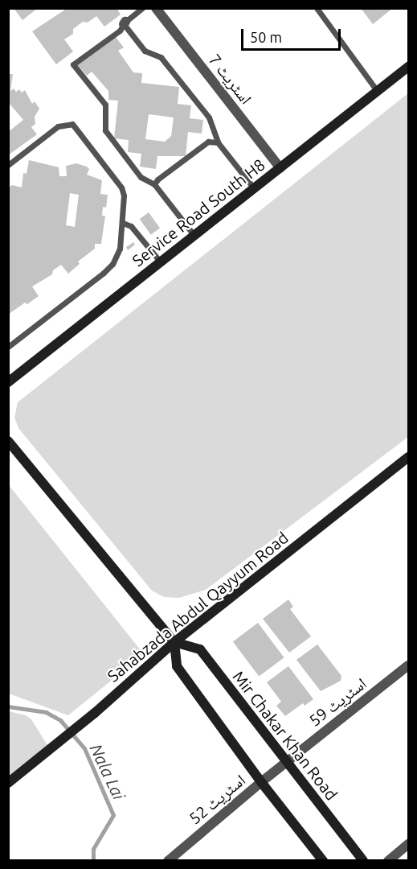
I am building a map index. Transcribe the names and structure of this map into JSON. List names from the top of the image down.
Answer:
{
  "streets": {
    "street": [
      "اسٹریٹ 7",
      "Service Road South H8",
      "Sahabzada Abdul Qayyum Road",
      "اسٹریٹ 59",
      "Mir Chakar Khan Road",
      "اسٹریٹ 52"
    ]
  },
  "crossings": [
    ["اسٹریٹ 7", "Service Road South H8"],
    ["Sahabzada Abdul Qayyum Road", "Mir Chakar Khan Road"],
    ["اسٹریٹ 59", "Mir Chakar Khan Road"],
    ["اسٹریٹ 59", "اسٹریٹ 52"],
    ["Mir Chakar Khan Road", "اسٹریٹ 52"]
  ],
  "water": ["Nala Lai"],
  "scale_bar": "50 m"
}
